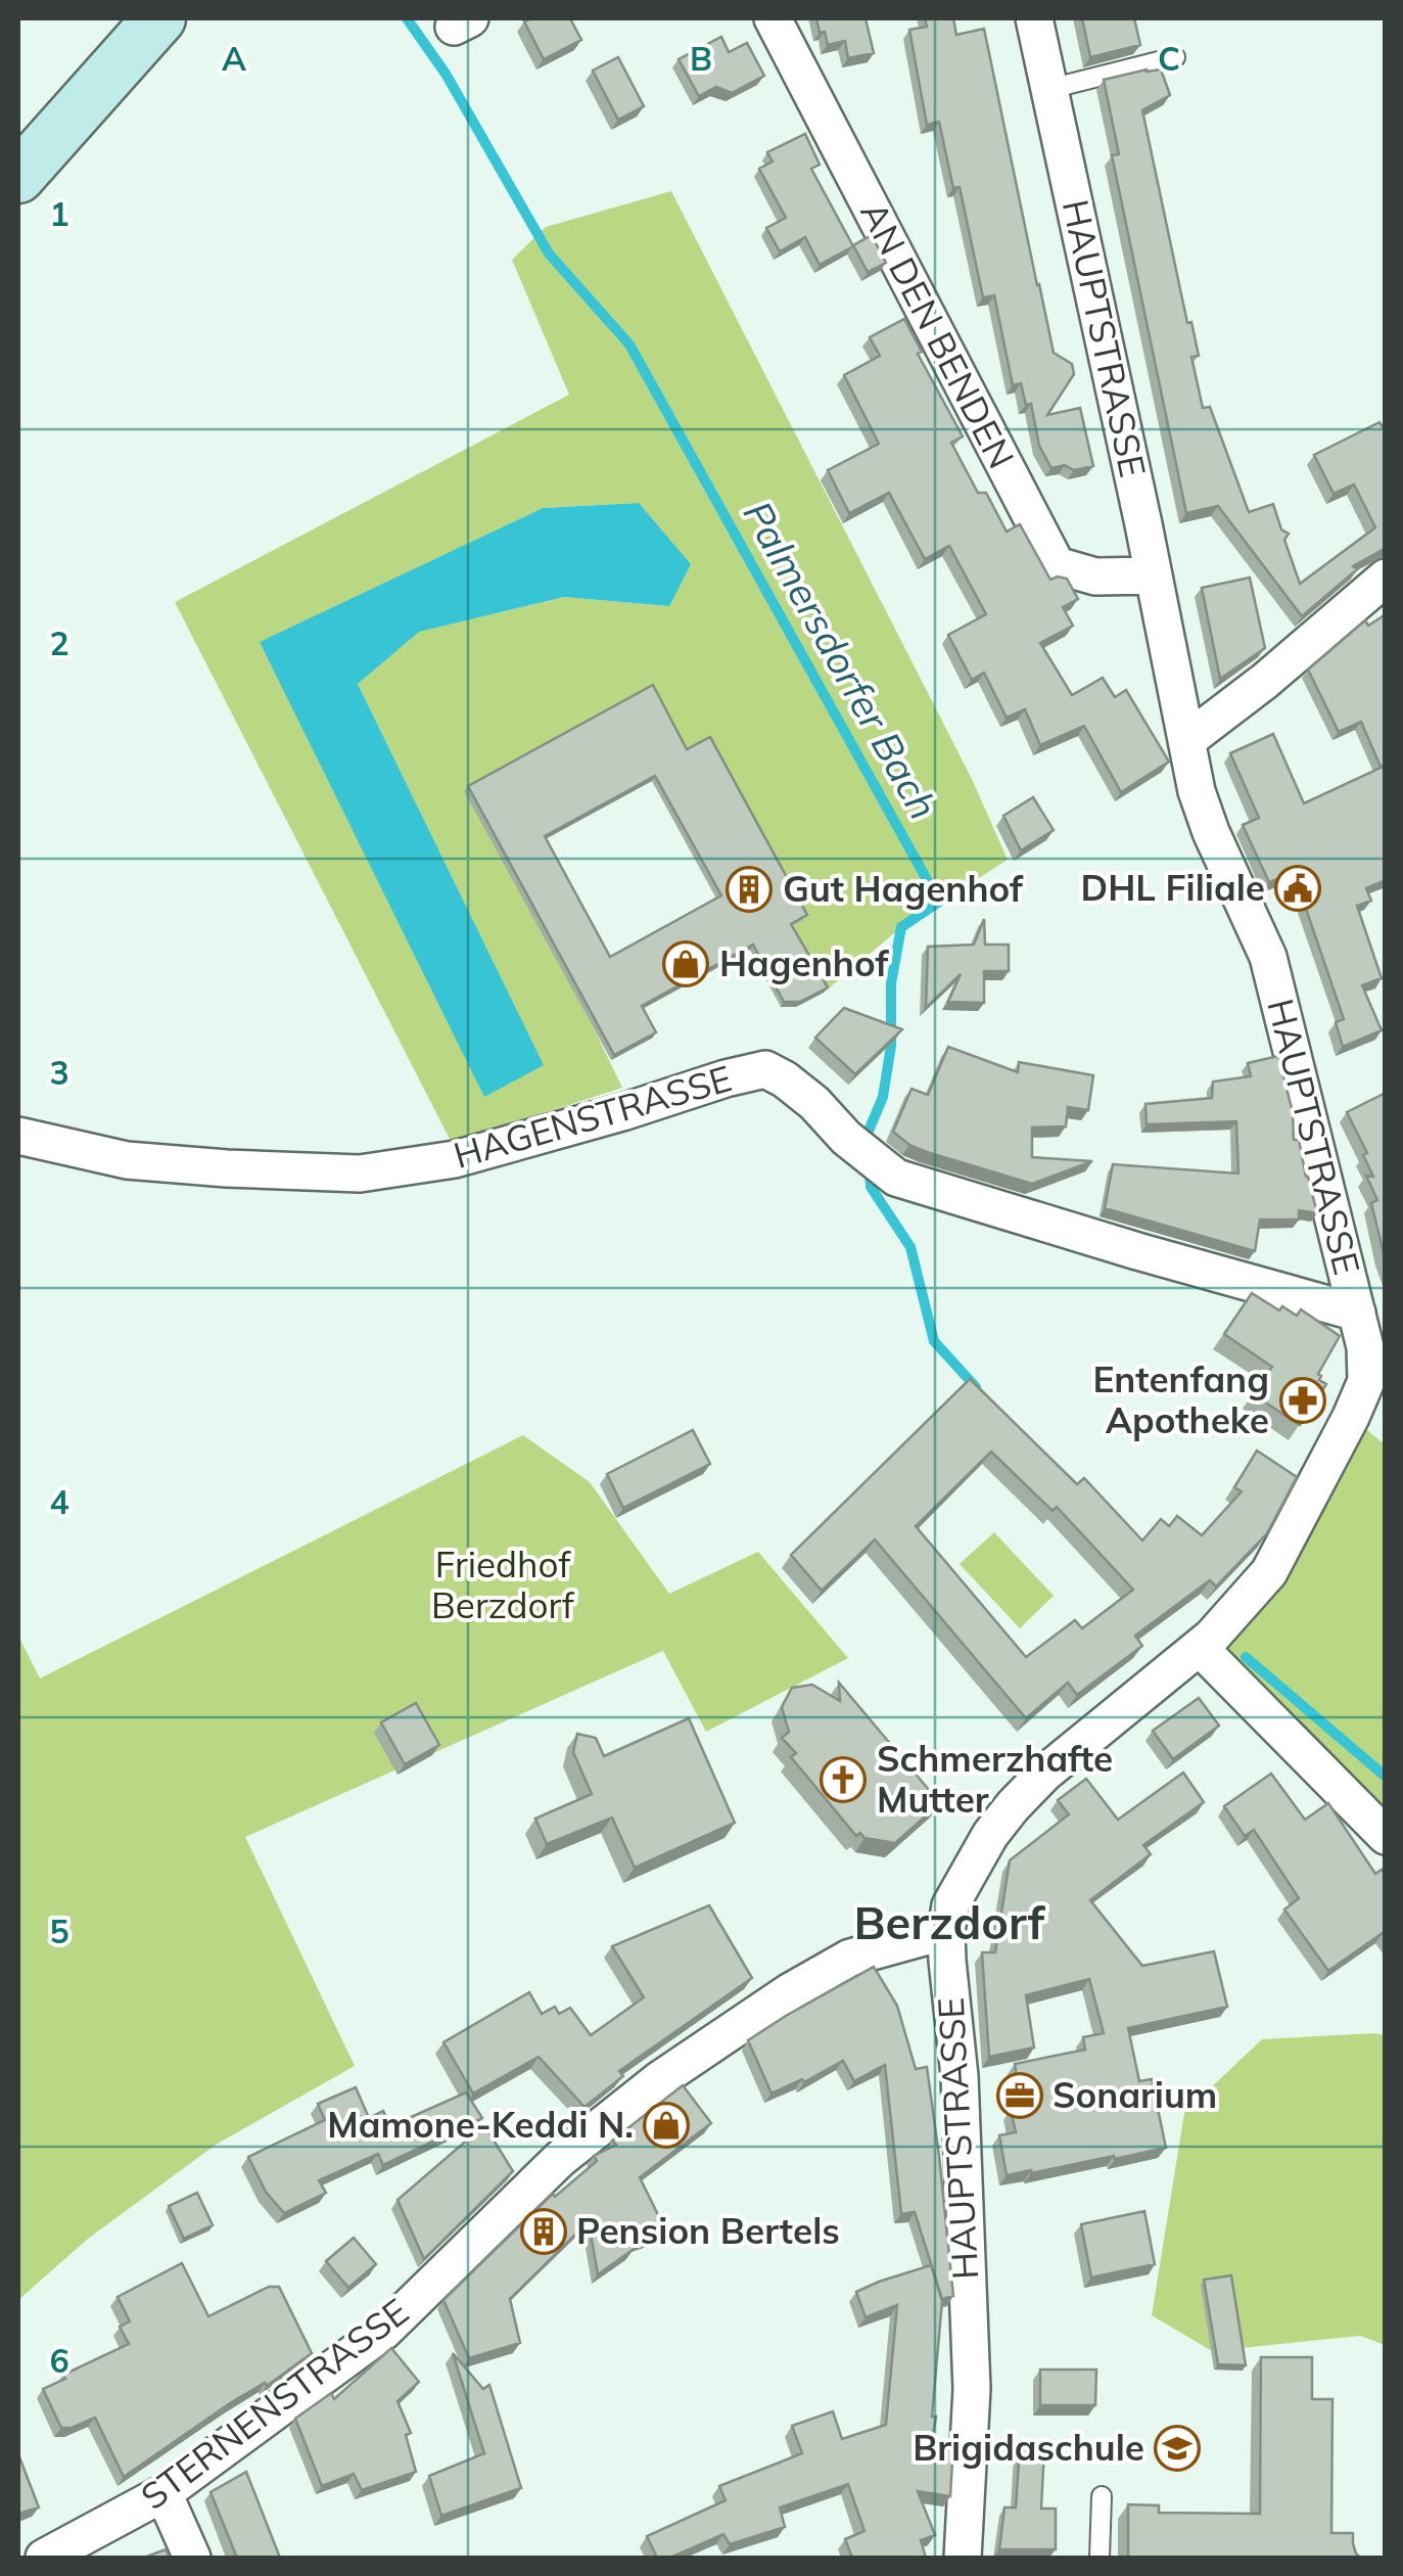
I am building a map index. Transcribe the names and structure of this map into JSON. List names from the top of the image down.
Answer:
{
  "streets": {
    "street": [
      "AN DEN BENDEN",
      "HAUPTSTRASSE",
      "HAGENSTRASSE",
      "STERNENSTRASSE"
    ]
  },
  "crossings": [
    ["AN DEN BENDEN", "HAUPTSTRASSE"],
    ["HAUPTSTRASSE", "HAGENSTRASSE"],
    ["HAUPTSTRASSE", "STERNENSTRASSE"]
  ],
  "districts": ["Berzdorf"],
  "water": ["Palmersdorfer Bach"],
  "parks": ["Friedhof Berzdorf"],
  "places": {
    "public building": ["DHL Filiale"],
    "building": ["Gut Hagenhof", "Pension Bertels"],
    "shop": ["Hagenhof", "Mamone-Keddi N."],
    "pharmacy": ["Entenfang Apotheke"],
    "church": ["Schmerzhafte Mutter"],
    "office": ["Sonarium"],
    "school or university": ["Brigidaschule"]
  },
  "grid": {
    "columns": ["A", "B", "C"],
    "rows": [
      "1",
      "2",
      "3",
      "4",
      "5",
      "6"
    ]
  }
}
